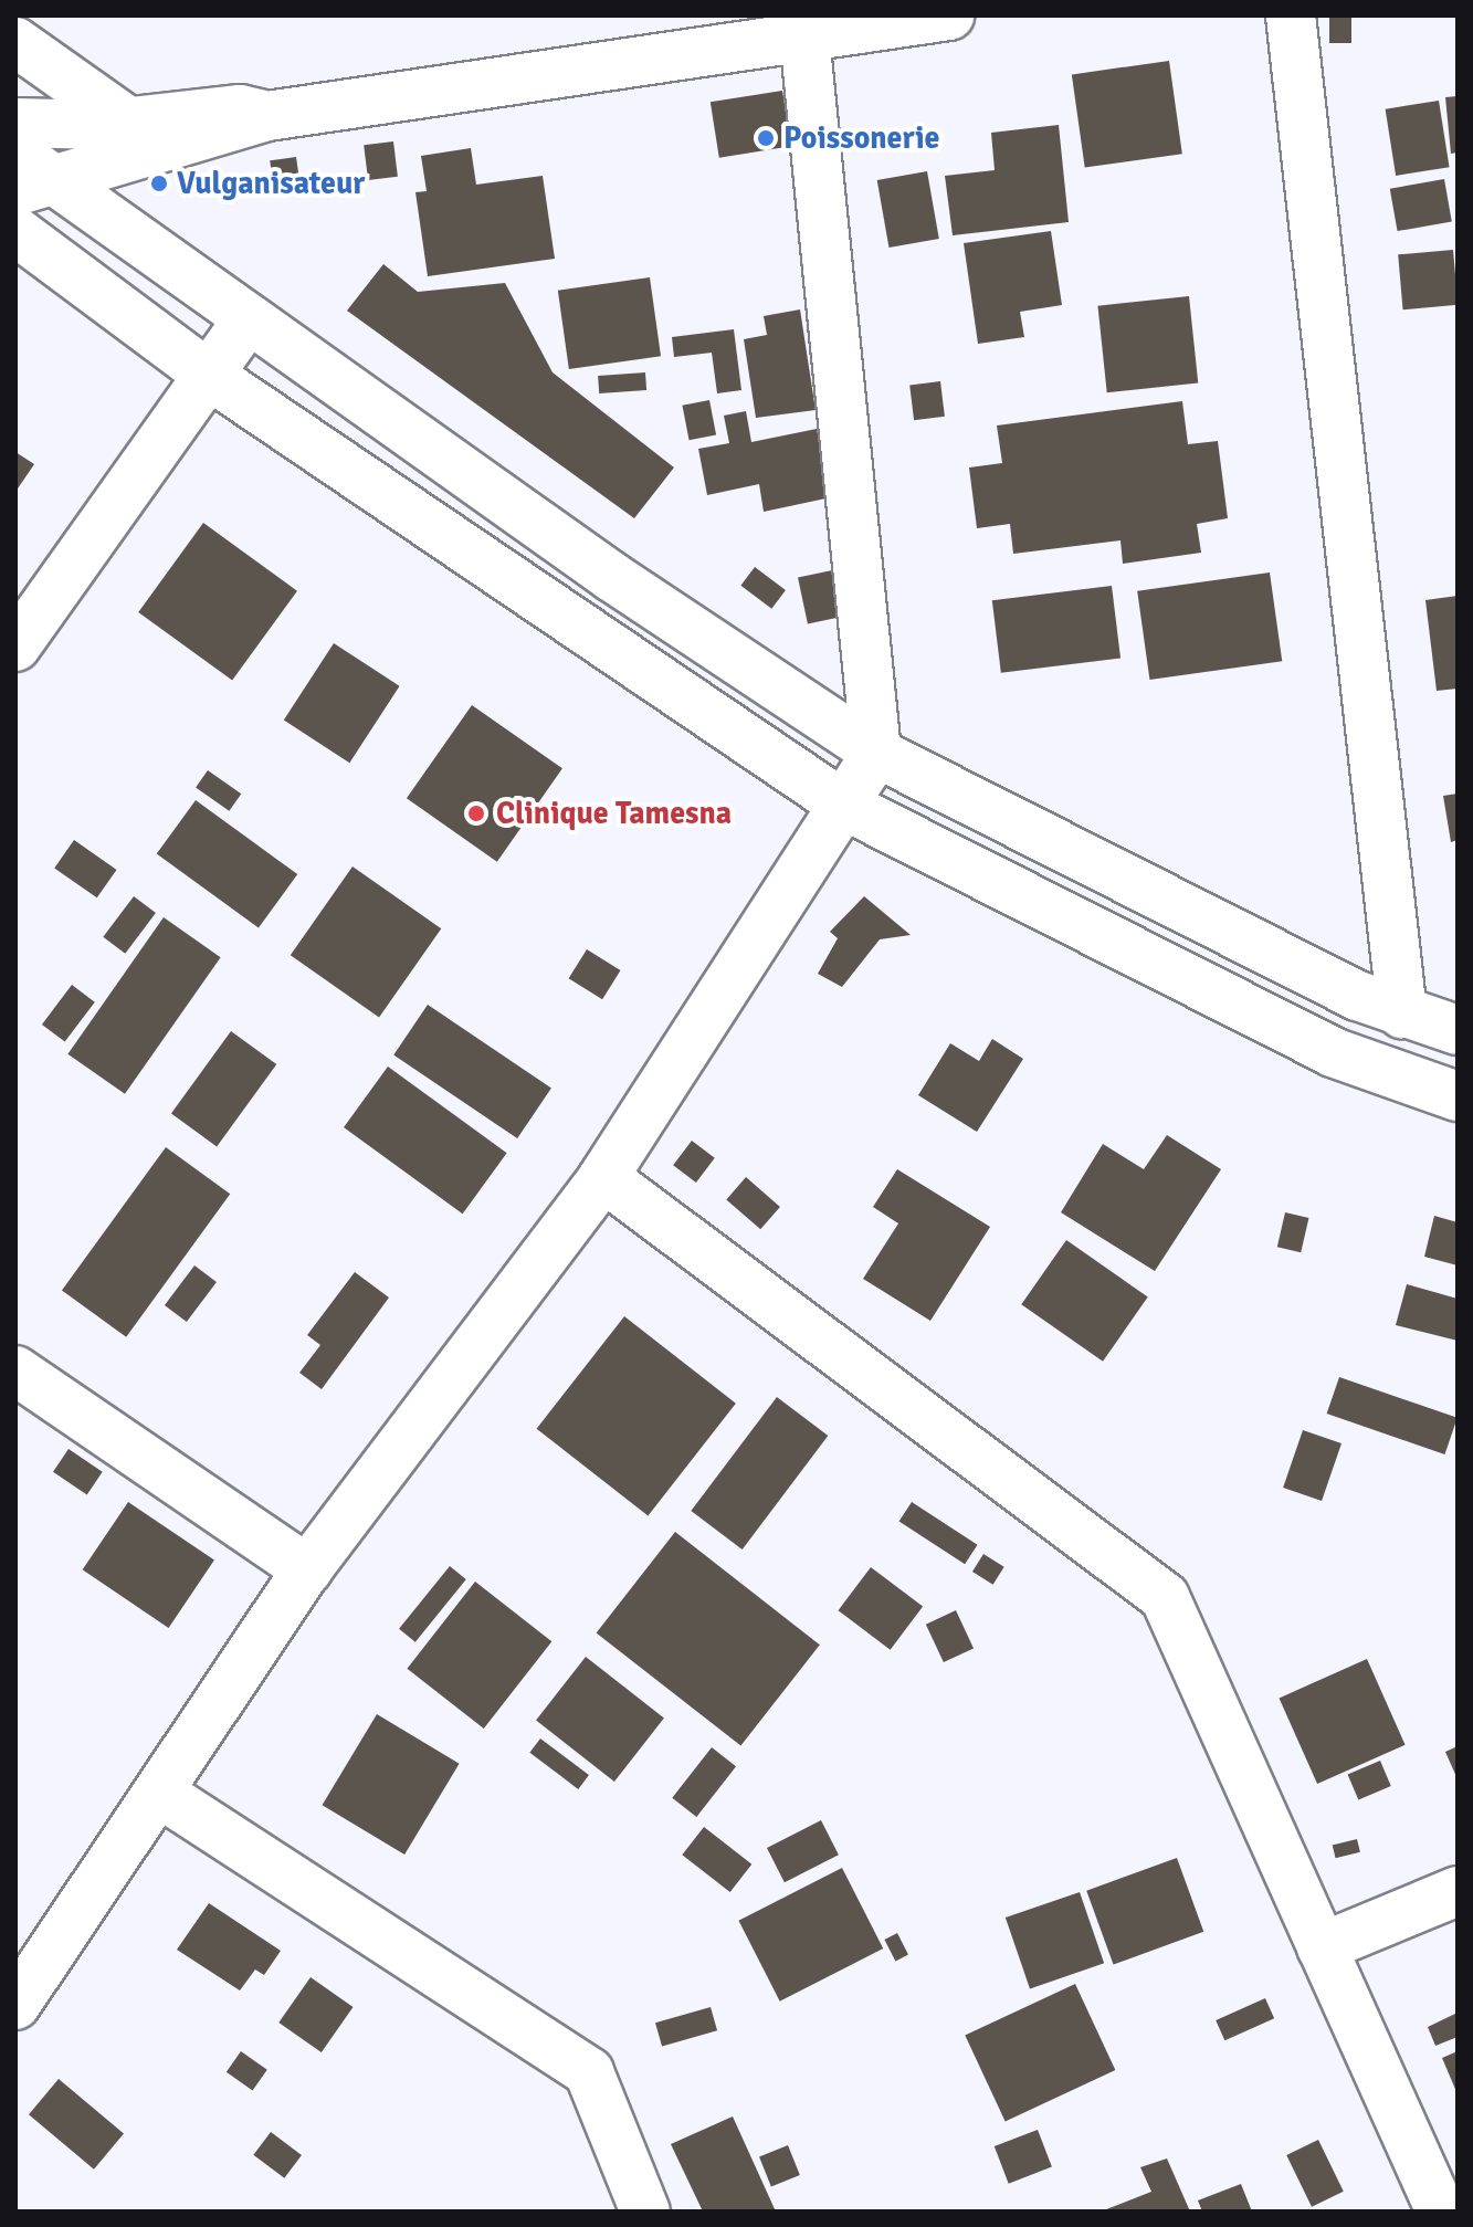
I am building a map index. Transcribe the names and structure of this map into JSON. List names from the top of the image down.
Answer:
{
  "places": ["Poissonerie", "Vulganisateur", "Clinique Tamesna"]
}
